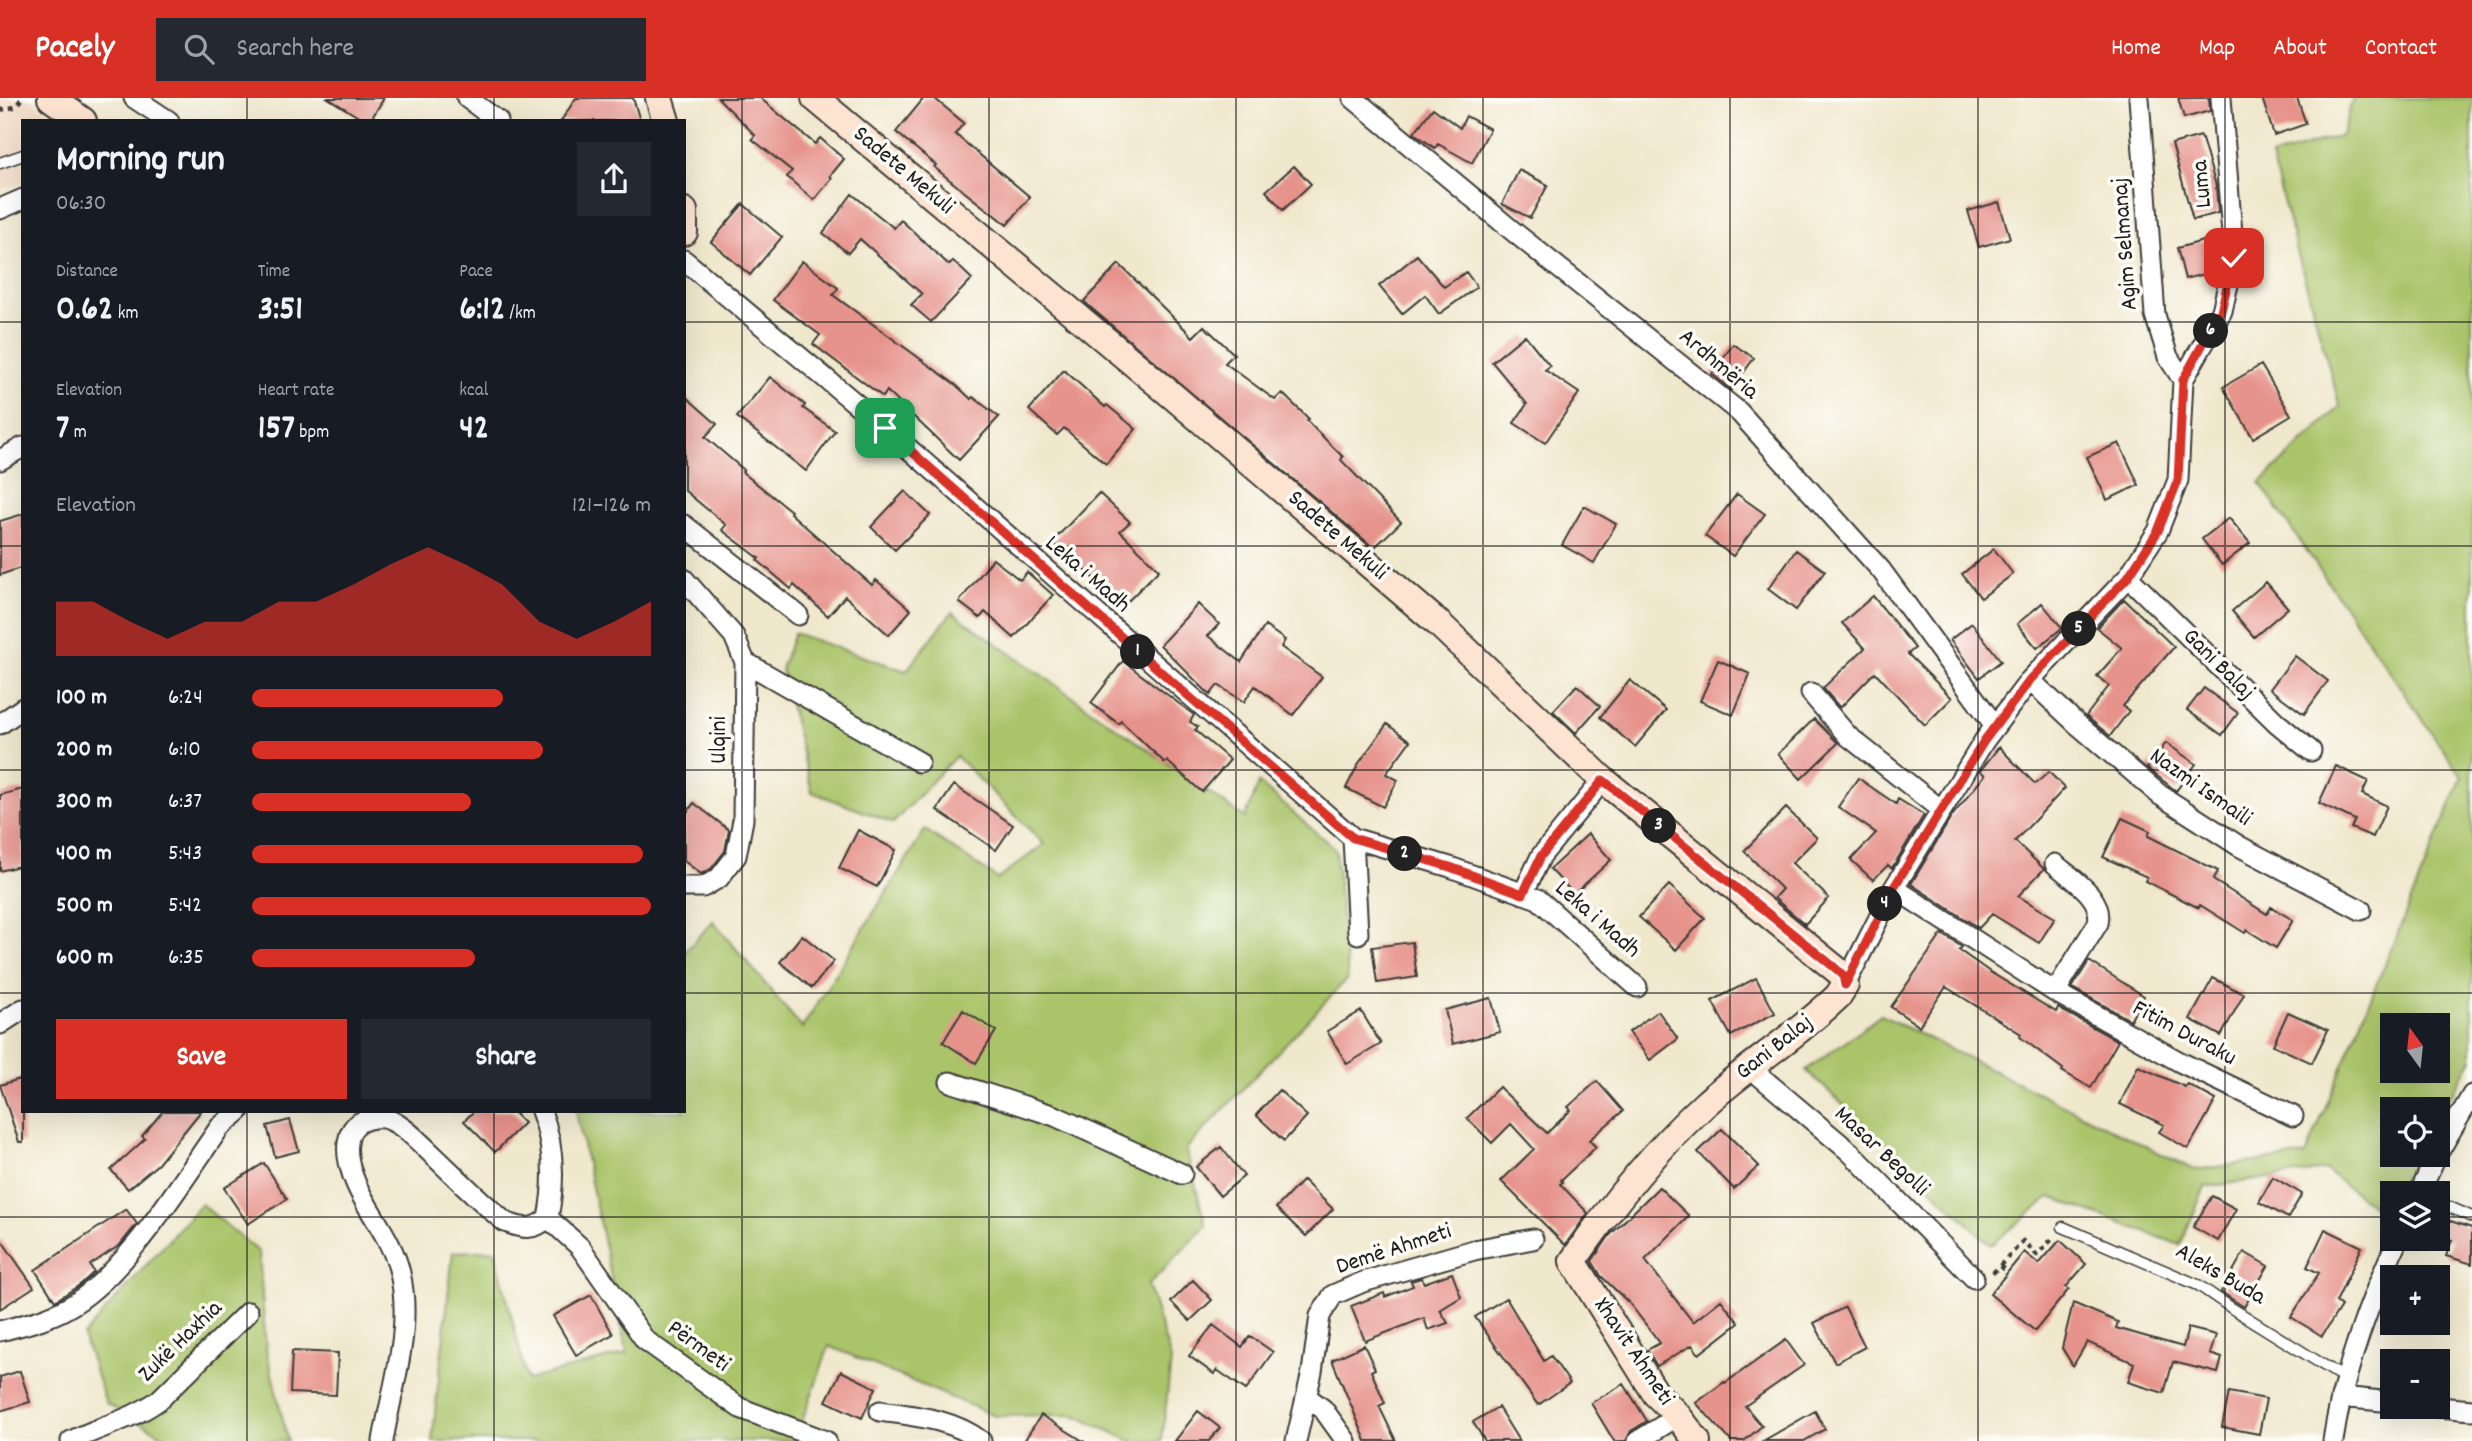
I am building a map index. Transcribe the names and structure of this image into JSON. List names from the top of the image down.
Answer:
{
  "streets": {
    "street": [
      "Sadete Mekuli",
      "Luma",
      "Agim Selmanaj",
      "Ardhmëria",
      "Leka i Madh",
      "Gani Balaj",
      "Ulqini",
      "Nazmi Ismaili",
      "Fitim Duraku",
      "Masar Begolli",
      "Demë Ahmeti",
      "Zukë Haxhia",
      "Përmeti",
      "Xhavit Ahmeti"
    ],
    "lane": ["Aleks Buda"]
  },
  "crossings": [
    ["Sadete Mekuli", "Leka i Madh"],
    ["Sadete Mekuli", "Gani Balaj"],
    ["Luma", "Agim Selmanaj"],
    ["Luma", "Gani Balaj"],
    ["Agim Selmanaj", "Gani Balaj"],
    ["Ardhmëria", "Gani Balaj"],
    ["Gani Balaj", "Nazmi Ismaili"],
    ["Gani Balaj", "Fitim Duraku"],
    ["Gani Balaj", "Masar Begolli"],
    ["Gani Balaj", "Xhavit Ahmeti"]
  ],
  "north": "top",
  "page": {
    "header": "Pacely",
    "search": "Search here",
    "nav": [
      "Home",
      "Map",
      "About",
      "Contact"
    ],
    "heading": ["Morning run", "06:30"],
    "stats": [
      ["Distance", "0.62 km"],
      ["Time", "3:51"],
      ["Pace", "6:12 /km"],
      ["Elevation", "7 m"],
      ["Heart rate", "157 bpm"],
      ["kcal", "42"]
    ],
    "pins": [
      "6",
      "5",
      "1",
      "3",
      "2",
      "4"
    ],
    "chart": ["Elevation", "121–126 m"],
    "list": [
      {
        "name": "100 m",
        "note": "6:24"
      },
      {
        "name": "200 m",
        "note": "6:10"
      },
      {
        "name": "300 m",
        "note": "6:37"
      },
      {
        "name": "400 m",
        "note": "5:43"
      },
      {
        "name": "500 m",
        "note": "5:42"
      },
      {
        "name": "600 m",
        "note": "6:35"
      }
    ],
    "buttons": ["Save", "Share"],
    "map_buttons": ["+", "−"]
  }
}
